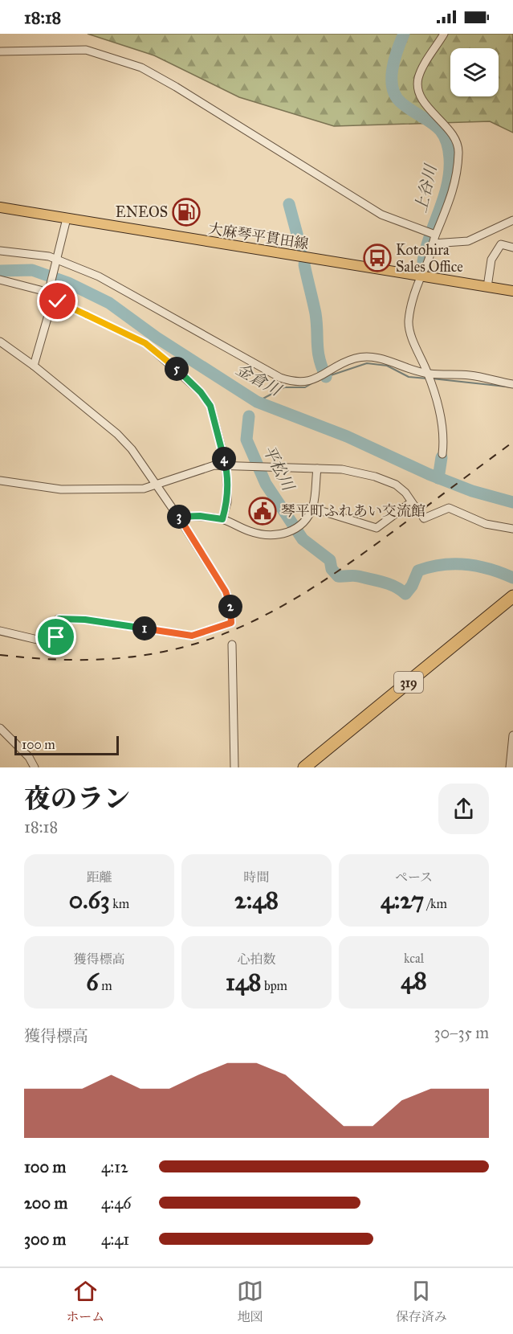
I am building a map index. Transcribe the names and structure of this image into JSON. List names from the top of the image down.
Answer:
{
  "streets": {
    "highway": ["319"],
    "main road": ["大麻琴平貫田線"]
  },
  "water": ["上谷川", "金倉川", "平松川"],
  "places": {
    "fuel station": ["ENEOS"],
    "bus stop": ["Kotohira Sales Office"],
    "public building": ["琴平町ふれあい交流館"]
  },
  "scale_bar": "100 m",
  "page": {
    "status": "18:18",
    "pins": [
      "5",
      "4",
      "3",
      "2",
      "1"
    ],
    "scale": "100 m",
    "heading": ["夜のラン", "18:18"],
    "stats": [
      ["距離", "0.63 km"],
      ["時間", "2:48"],
      ["ペース", "4:27 /km"],
      ["獲得標高", "6 m"],
      ["心拍数", "148 bpm"],
      ["kcal", "48"]
    ],
    "chart": ["獲得標高", "30–35 m"],
    "list": [
      {
        "name": "100 m",
        "note": "4:12"
      },
      {
        "name": "200 m",
        "note": "4:46"
      },
      {
        "name": "300 m",
        "note": "4:41"
      }
    ],
    "tabs": ["ホーム", "地図", "保存済み"]
  }
}
